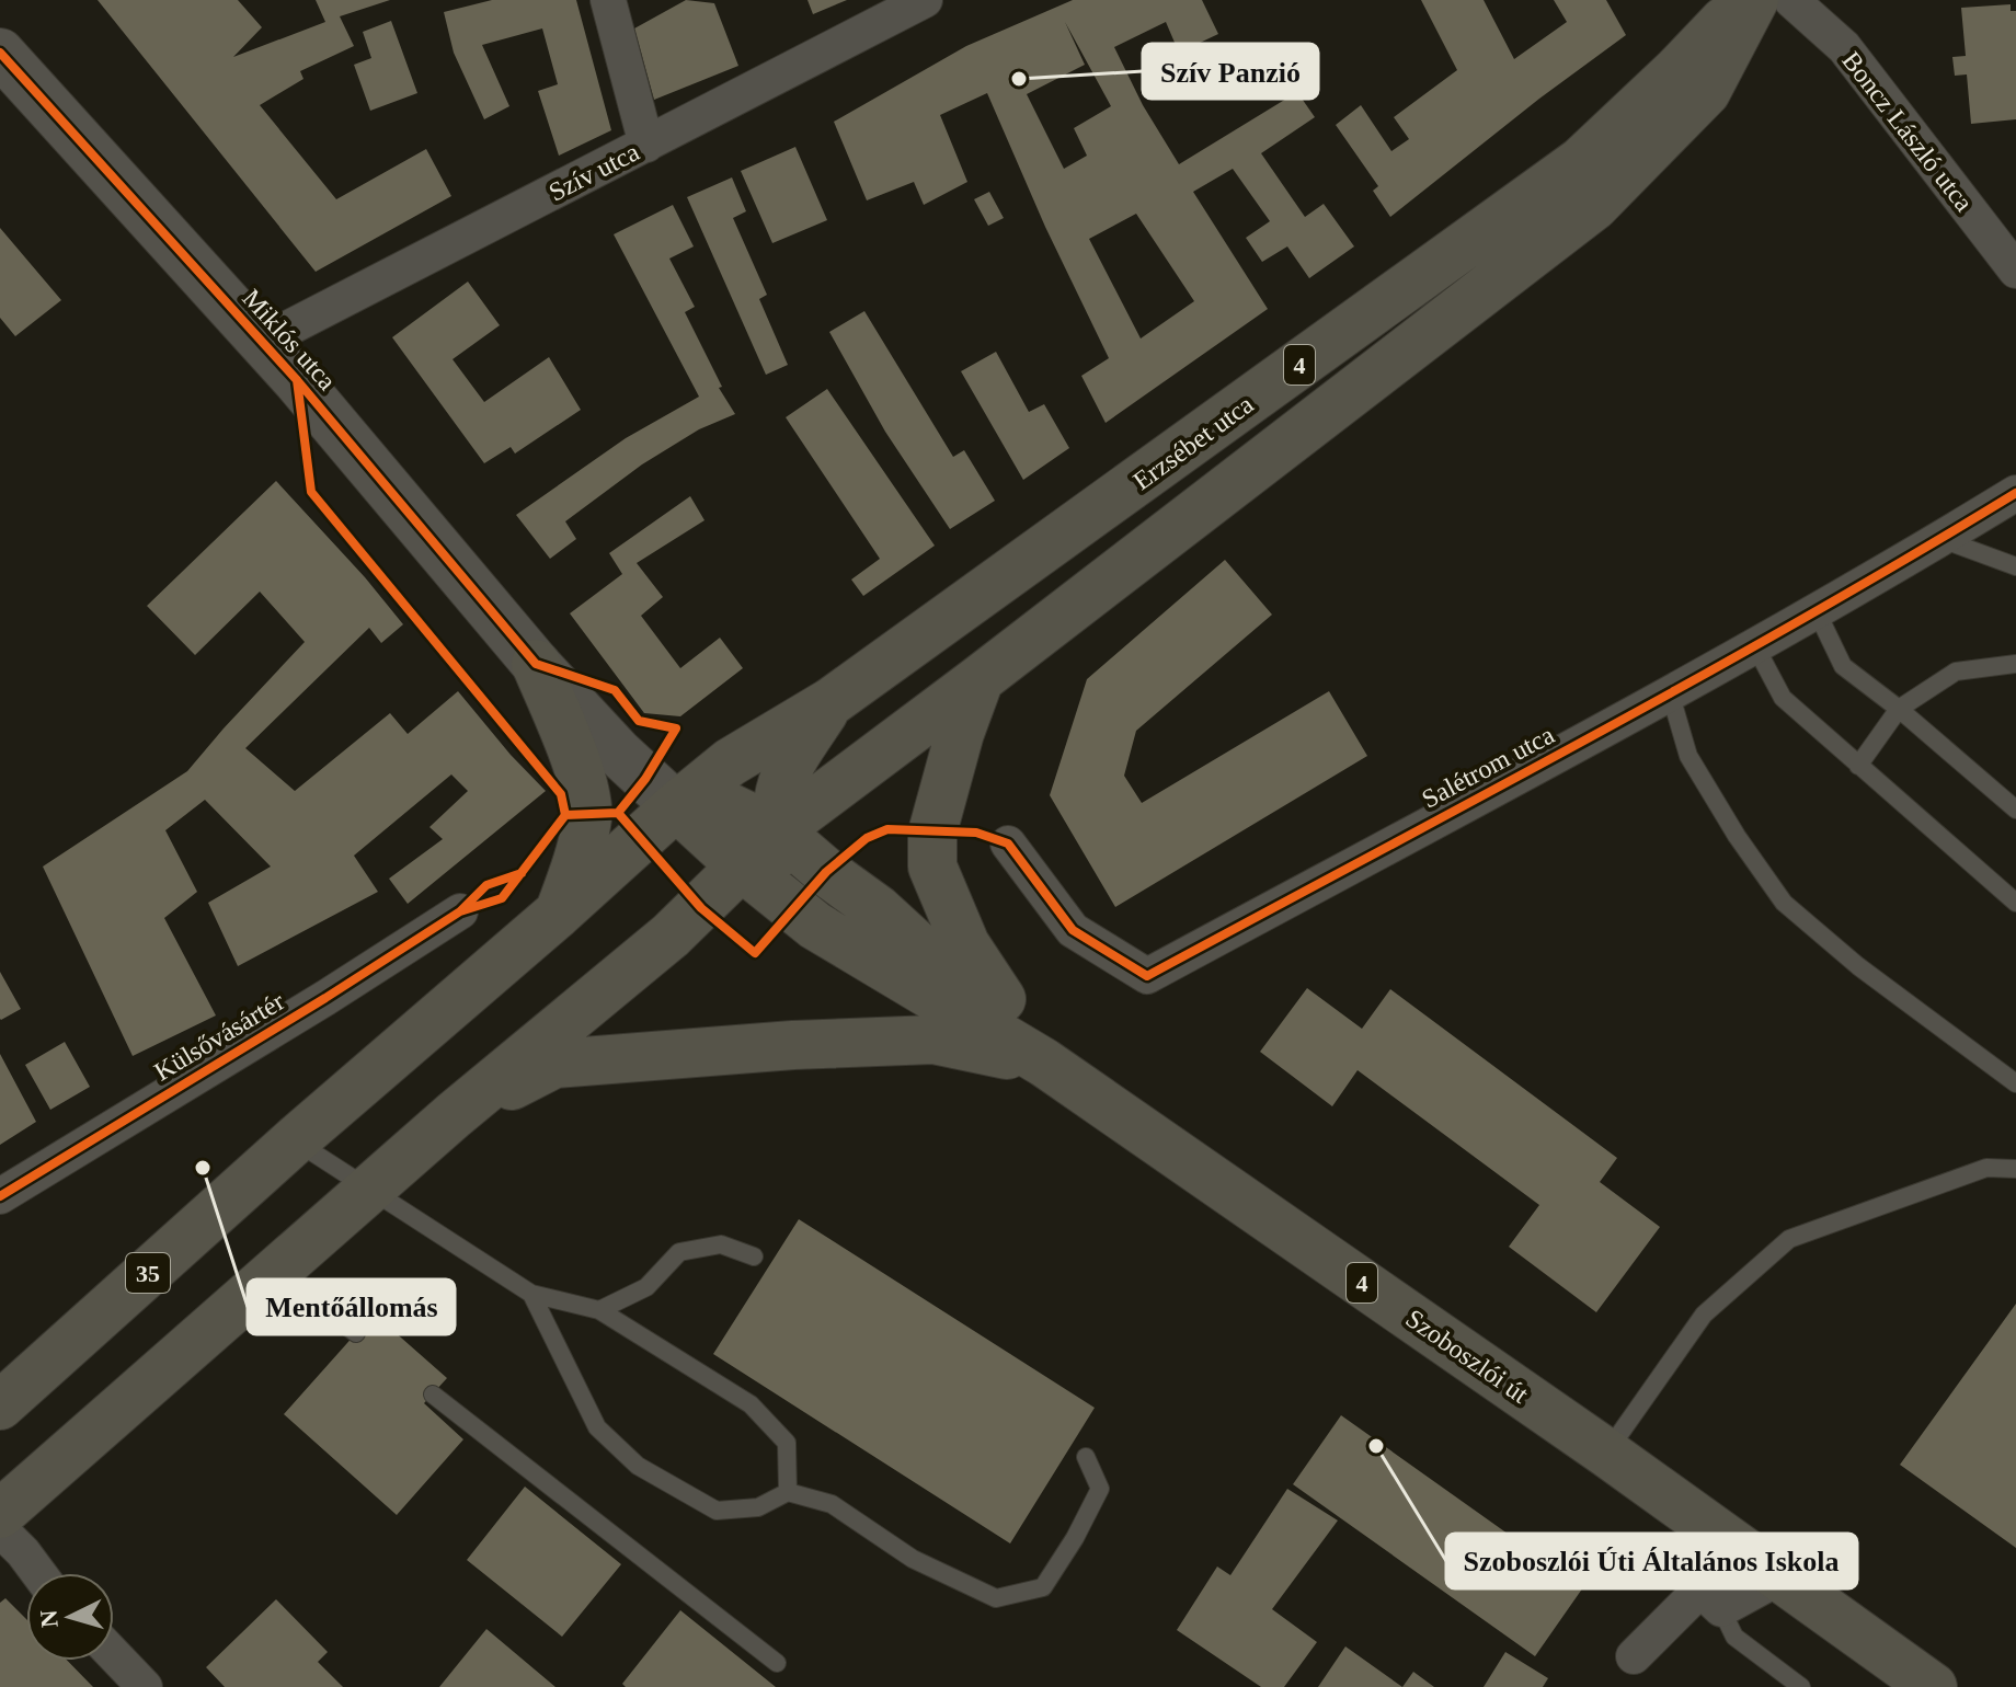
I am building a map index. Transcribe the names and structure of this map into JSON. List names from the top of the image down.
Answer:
{
  "streets": {
    "main road": [
      "4",
      "Erzsébet utca",
      "35",
      "Szoboszlói út"
    ],
    "street": [
      "Boncz László utca",
      "Szív utca",
      "Miklós utca",
      "Salétrom utca",
      "Külsővásártér"
    ]
  },
  "crossings": [
    ["Szív utca", "Miklós utca"],
    ["Miklós utca", "Erzsébet utca"],
    ["Miklós utca", "35"],
    ["Miklós utca", "Szoboszlói út"],
    ["4", "Erzsébet utca"],
    ["4", "Szoboszlói út"],
    ["Erzsébet utca", "35"],
    ["Erzsébet utca", "Szoboszlói út"],
    ["35", "Szoboszlói út"]
  ],
  "places": ["Szív Panzió", "Mentőállomás", "Szoboszlói Úti Általános Iskola"],
  "north": "left"
}
